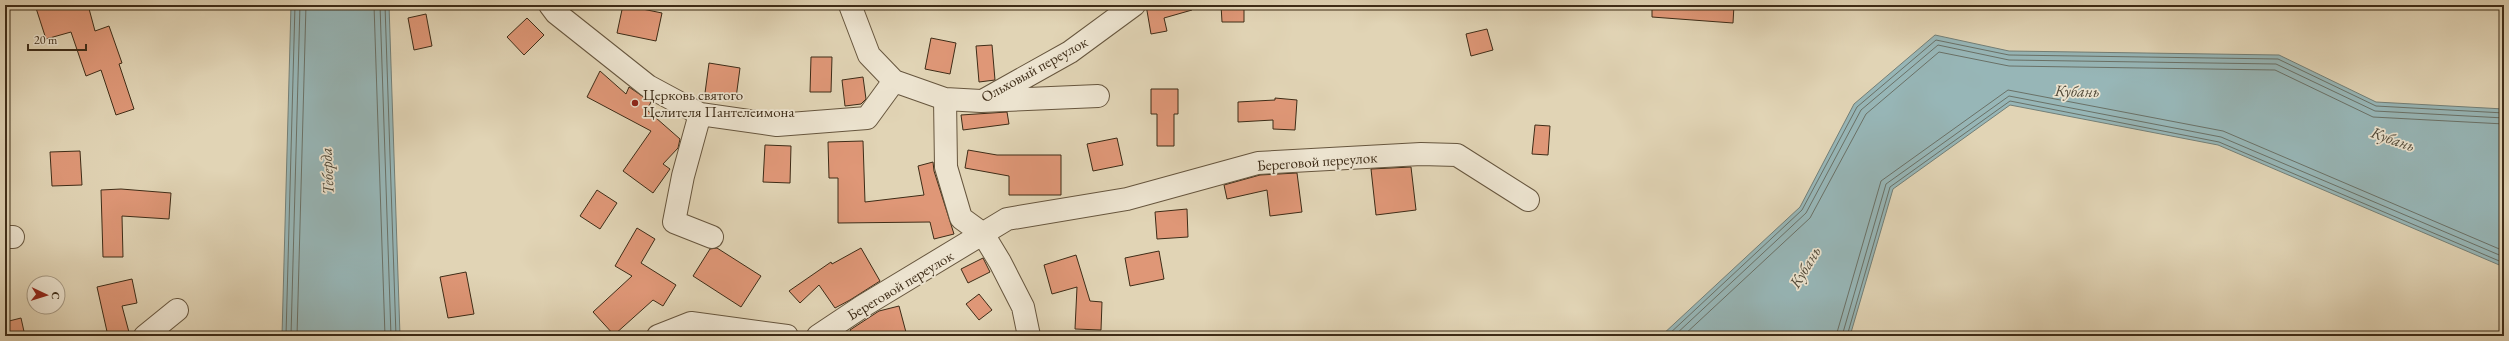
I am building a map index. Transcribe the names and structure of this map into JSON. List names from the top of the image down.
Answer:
{
  "streets": {
    "street": ["Ольховый переулок", "Береговой переулок"]
  },
  "water": ["Кубань", "Теберда"],
  "places": ["Церковь святого Целителя Пантелеимона"],
  "scale_bar": "20 m",
  "north": "right"
}
